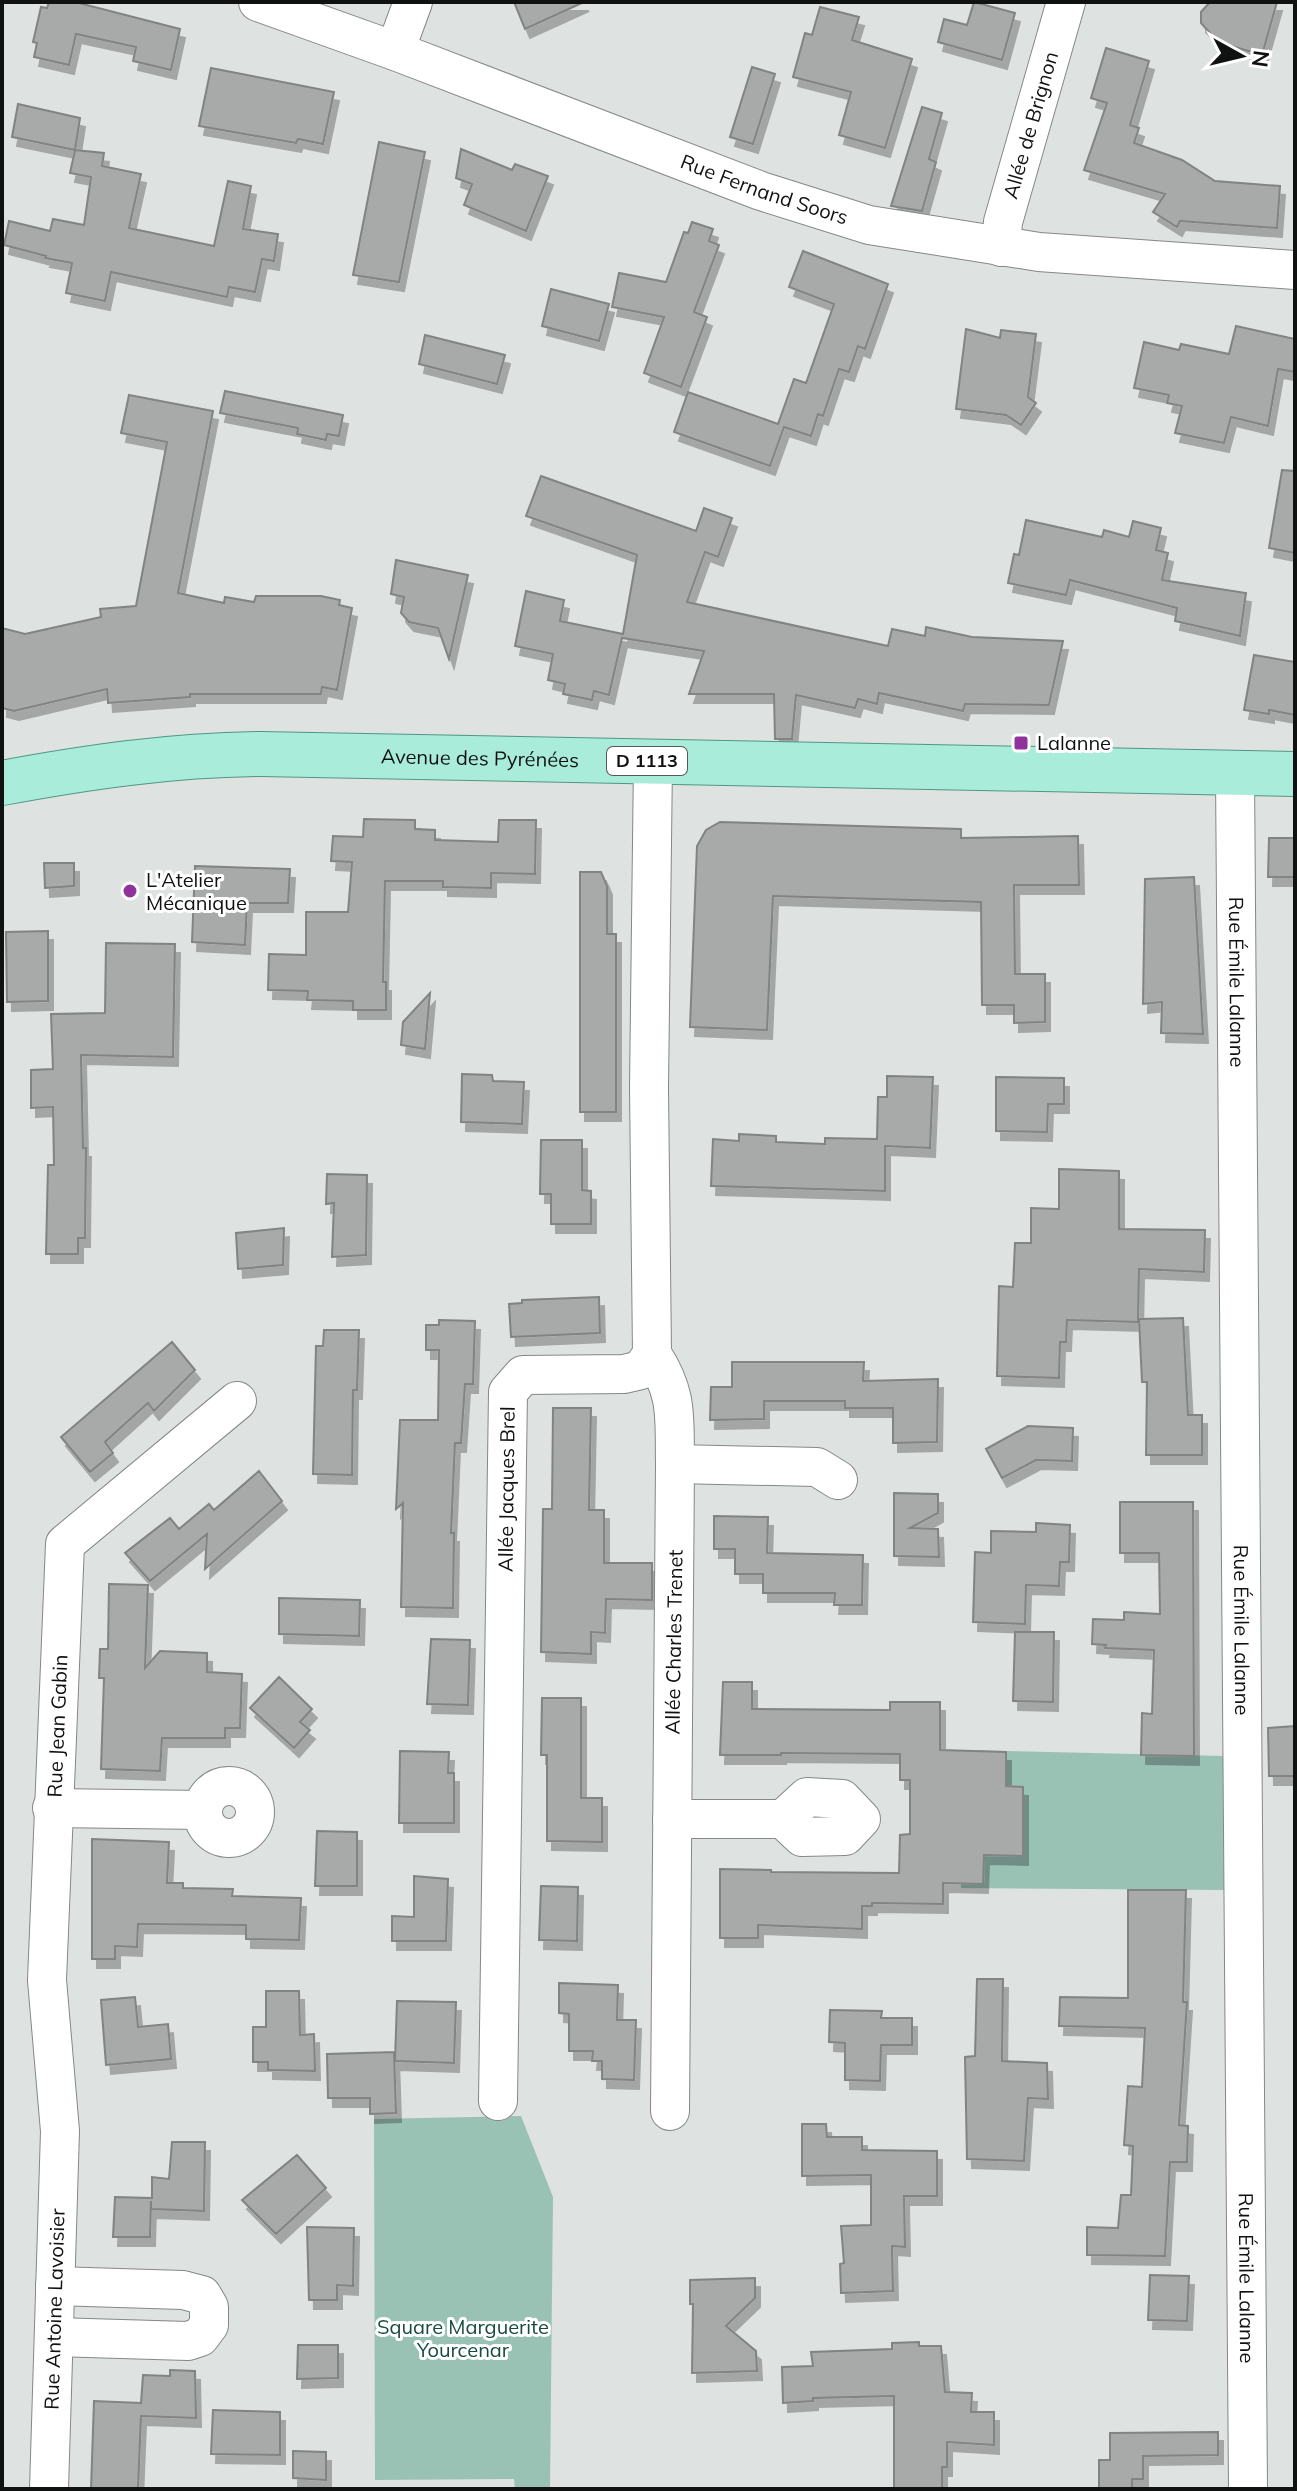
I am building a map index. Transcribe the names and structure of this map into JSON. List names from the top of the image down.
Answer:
{
  "streets": {
    "main road": ["Avenue des Pyrénées", "D 1113"],
    "street": [
      "Allée de Brignon",
      "Rue Fernand Soors",
      "Rue Émile Lalanne",
      "Allée Jacques Brel",
      "Allée Charles Trenet",
      "Rue Jean Gabin",
      "Rue Antoine Lavoisier"
    ]
  },
  "crossings": [
    ["Allée de Brignon", "Rue Fernand Soors"],
    ["Avenue des Pyrénées", "Rue Émile Lalanne"],
    ["Allée Jacques Brel", "Allée Charles Trenet"],
    ["Rue Jean Gabin", "Rue Antoine Lavoisier"]
  ],
  "parks": ["Square Marguerite Yourcenar"],
  "places": {
    "transit": ["Lalanne"],
    "other": ["L'Atelier Mécanique"]
  },
  "north": "right"
}
